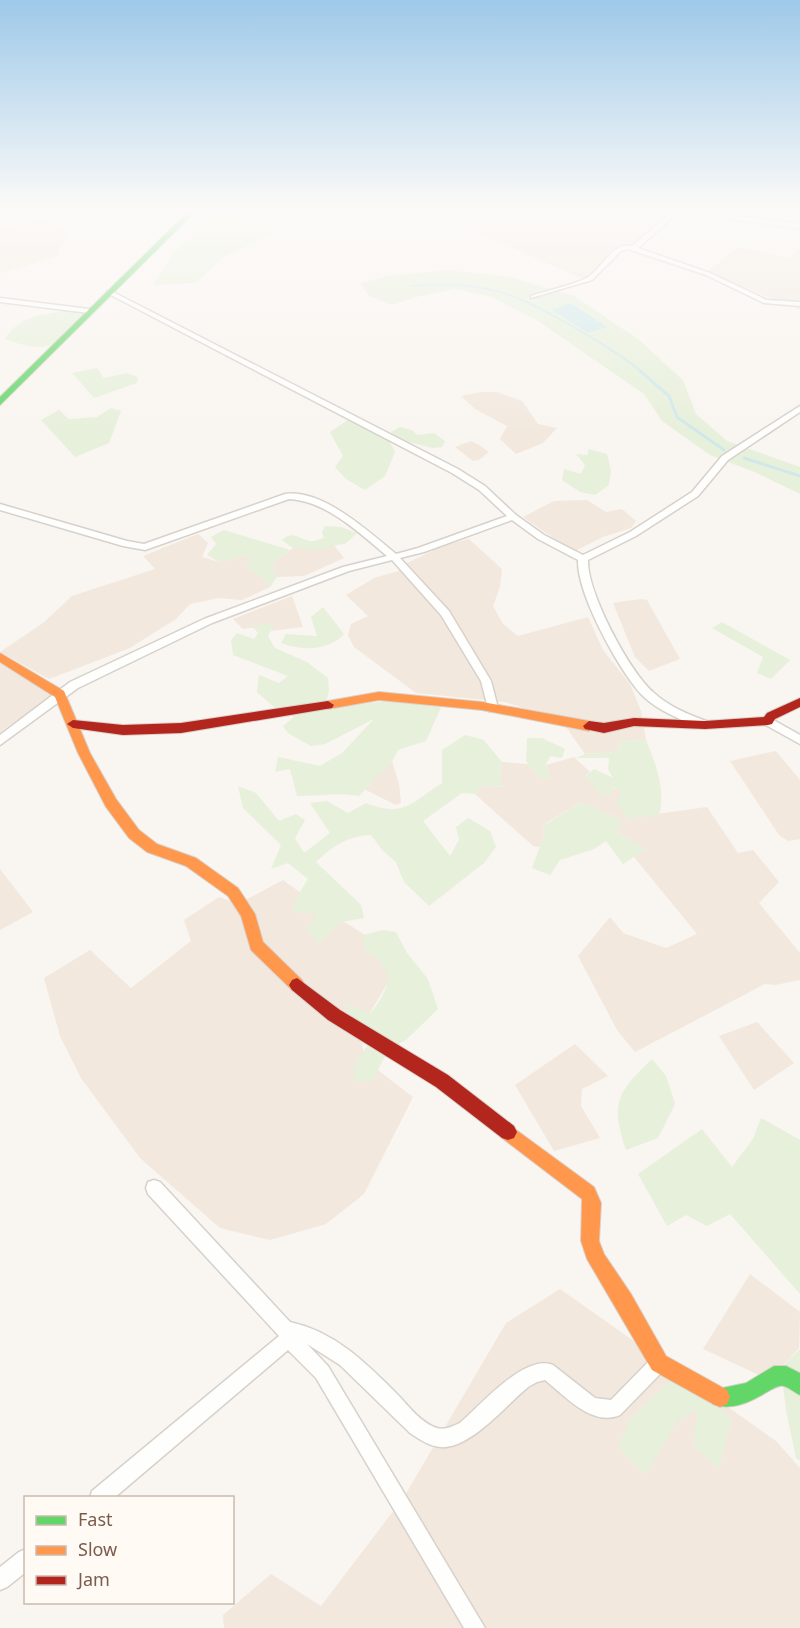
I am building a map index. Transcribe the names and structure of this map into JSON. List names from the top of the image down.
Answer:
{
  "legend": ["Fast", "Slow", "Jam"]
}
